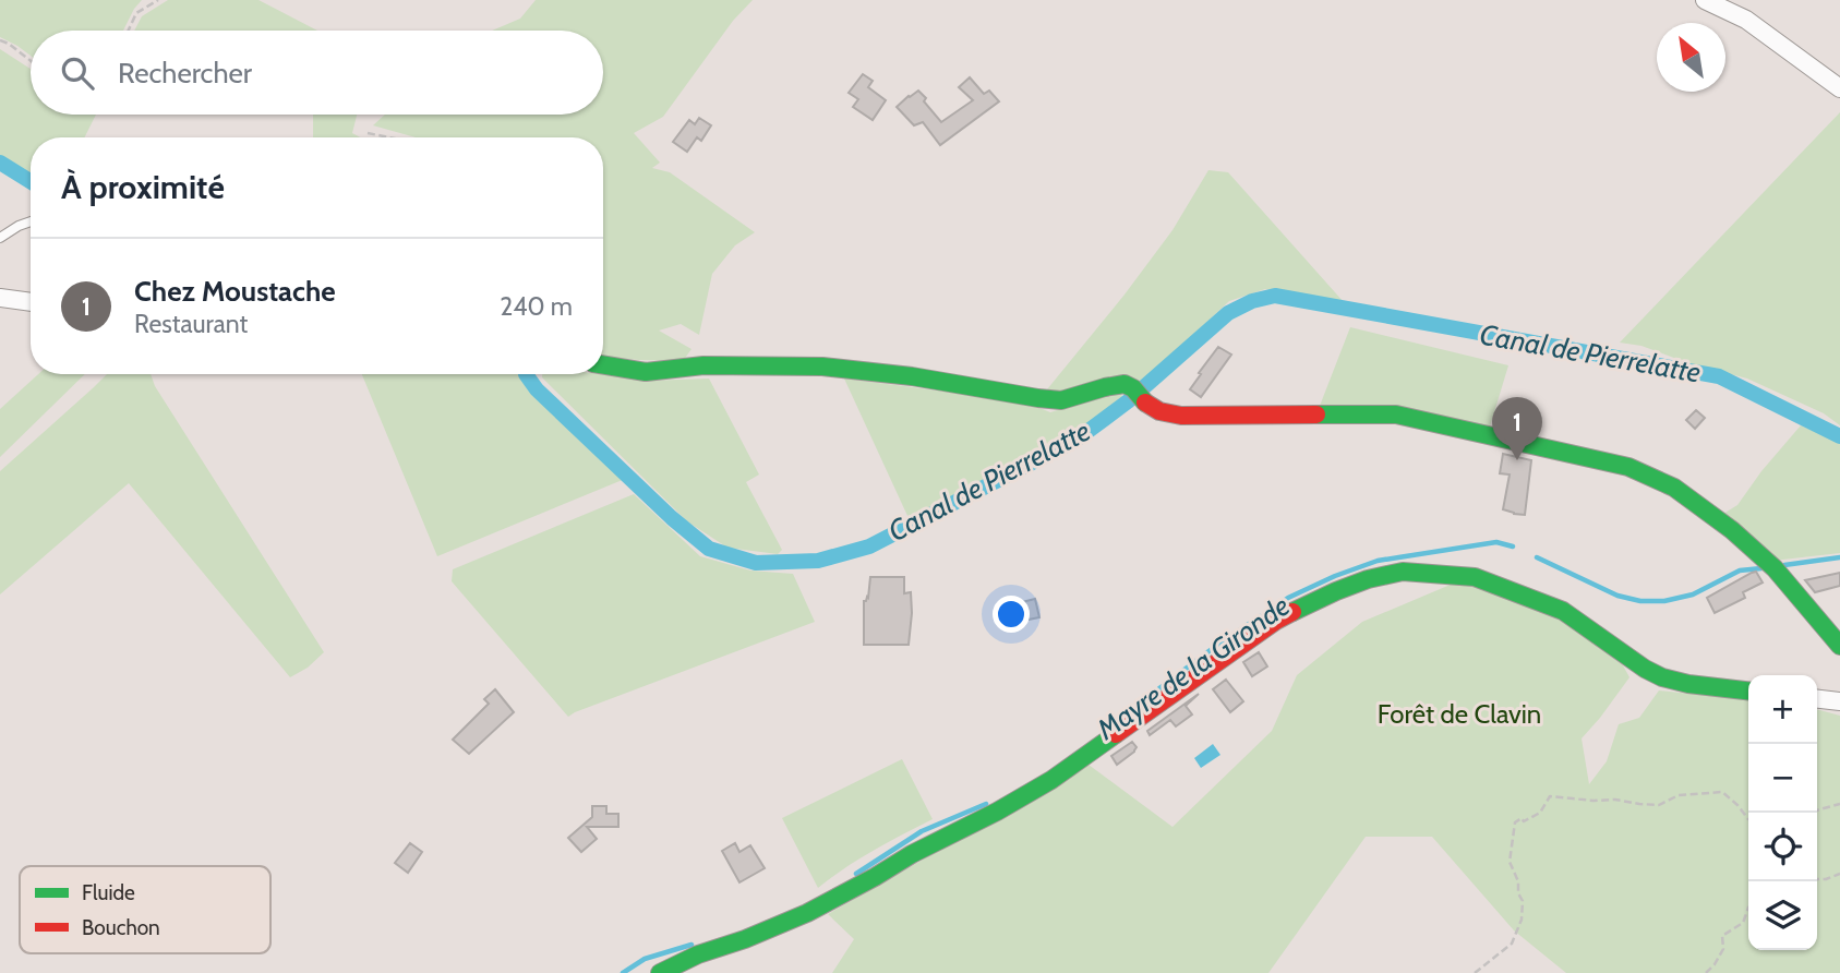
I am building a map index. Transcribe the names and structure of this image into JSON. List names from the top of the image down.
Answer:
{
  "water": ["Canal de Pierrelatte", "Mayre de la Gironde"],
  "parks": ["Forêt de Clavin"],
  "legend": ["Fluide", "Bouchon"],
  "north": "top left",
  "page": {
    "search": "Rechercher",
    "heading": "À proximité",
    "list": [
      {
        "mark": "1",
        "name": "Chez Moustache",
        "note": "Restaurant",
        "value": "240 m"
      }
    ],
    "pins": "1",
    "map_buttons": ["+", "−"]
  }
}
